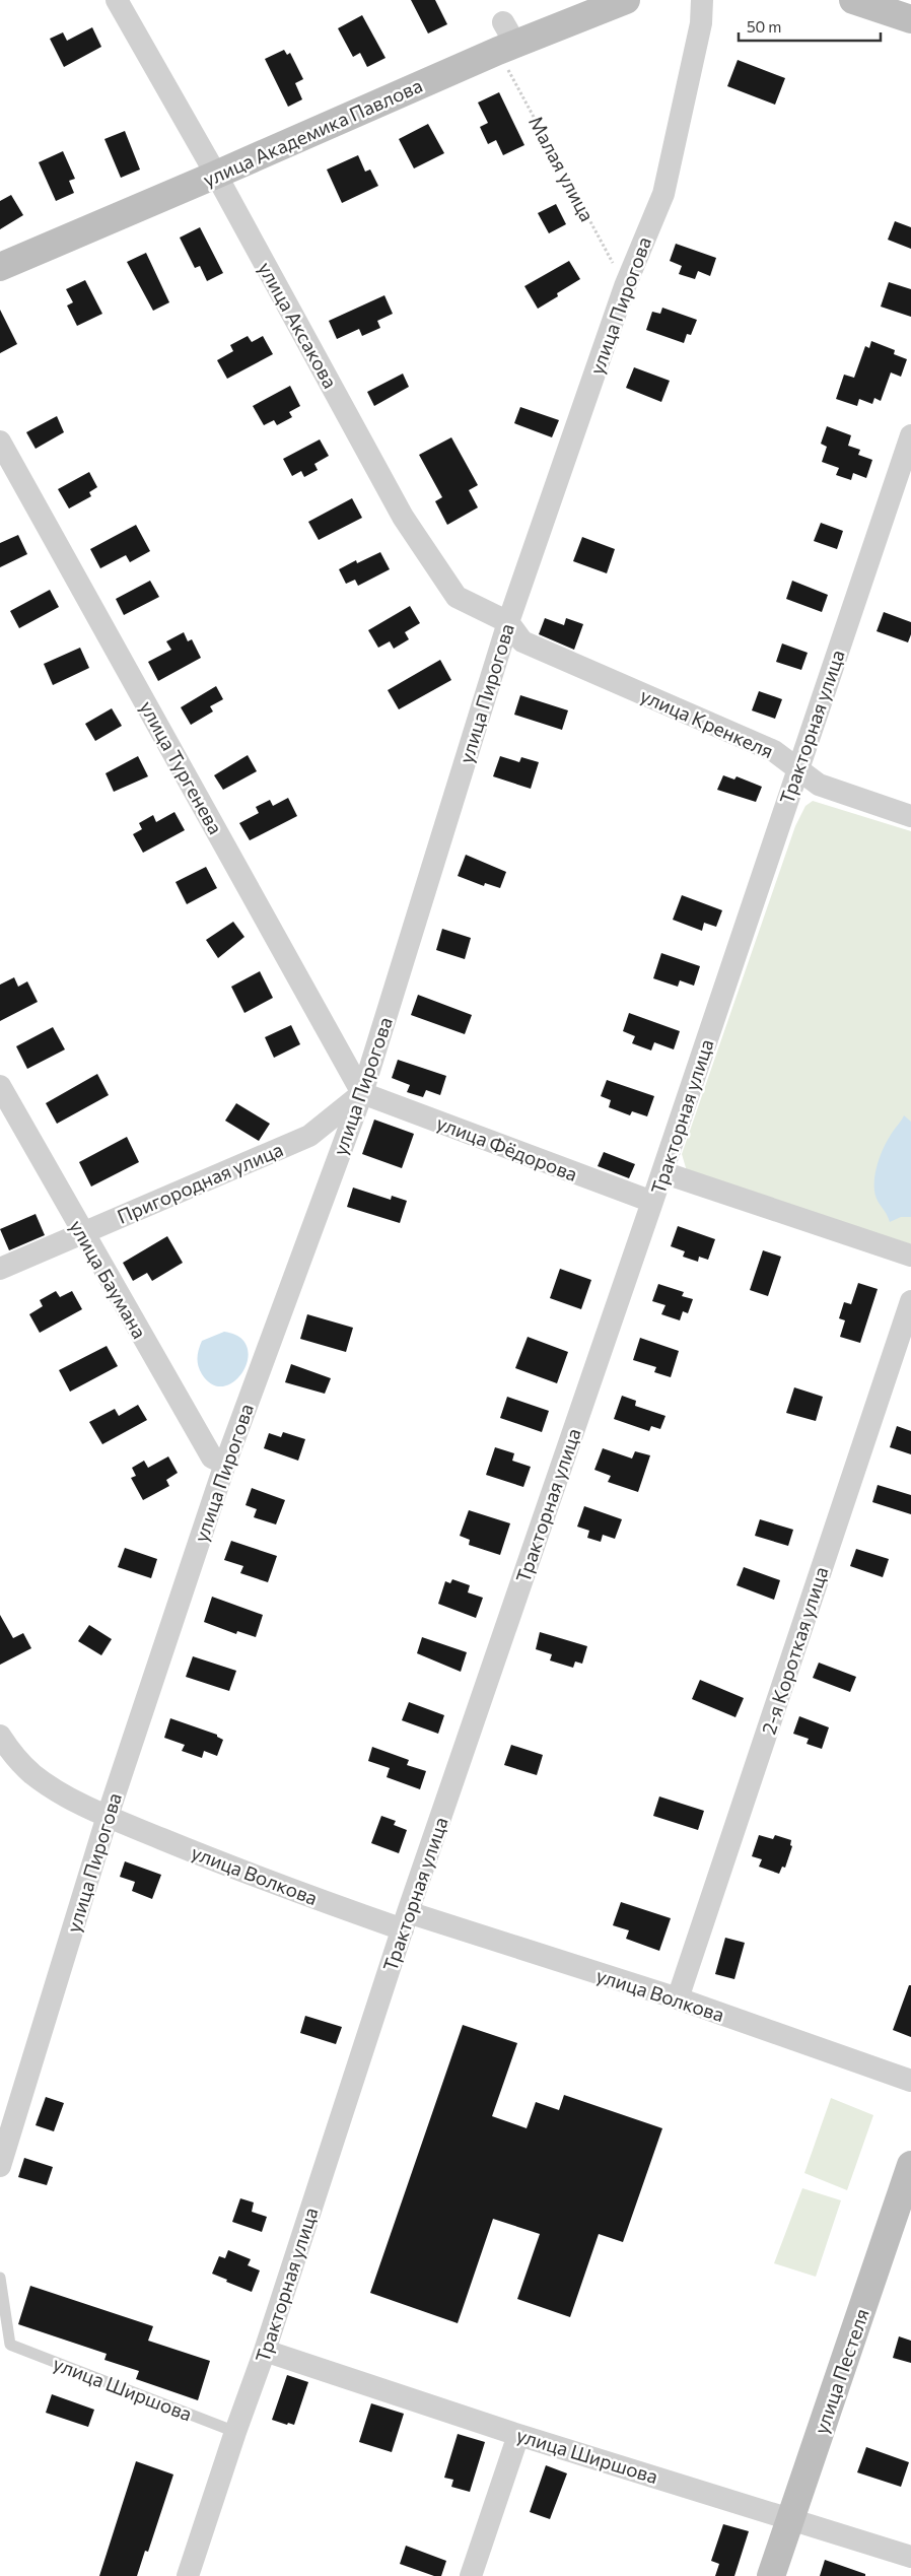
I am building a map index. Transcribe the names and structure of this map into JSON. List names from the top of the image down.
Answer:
{
  "streets": {
    "street": [
      "улица Академика Павлова",
      "улица Пирогова",
      "улица Аксакова",
      "улица Кренкеля",
      "Тракторная улица",
      "улица Тургенева",
      "улица Фёдорова",
      "Пригородная улица",
      "улица Баумана",
      "2-я Короткая улица",
      "улица Волкова",
      "улица Пестеля",
      "улица Ширшова"
    ],
    "path": ["Малая улица"]
  },
  "crossings": [
    ["улица Академика Павлова", "Малая улица"],
    ["улица Академика Павлова", "улица Аксакова"],
    ["Малая улица", "улица Пирогова"],
    ["улица Пирогова", "улица Аксакова"],
    ["улица Пирогова", "улица Кренкеля"],
    ["улица Пирогова", "улица Тургенева"],
    ["улица Пирогова", "улица Фёдорова"],
    ["улица Пирогова", "Пригородная улица"],
    ["улица Пирогова", "улица Баумана"],
    ["улица Пирогова", "улица Волкова"],
    ["улица Аксакова", "улица Кренкеля"],
    ["улица Кренкеля", "Тракторная улица"],
    ["Тракторная улица", "улица Фёдорова"],
    ["Тракторная улица", "улица Волкова"],
    ["Тракторная улица", "улица Ширшова"],
    ["улица Тургенева", "улица Фёдорова"],
    ["улица Тургенева", "Пригородная улица"],
    ["улица Фёдорова", "Пригородная улица"],
    ["Пригородная улица", "улица Баумана"],
    ["2-я Короткая улица", "улица Волкова"],
    ["улица Пестеля", "улица Ширшова"]
  ],
  "scale_bar": "50 m"
}
